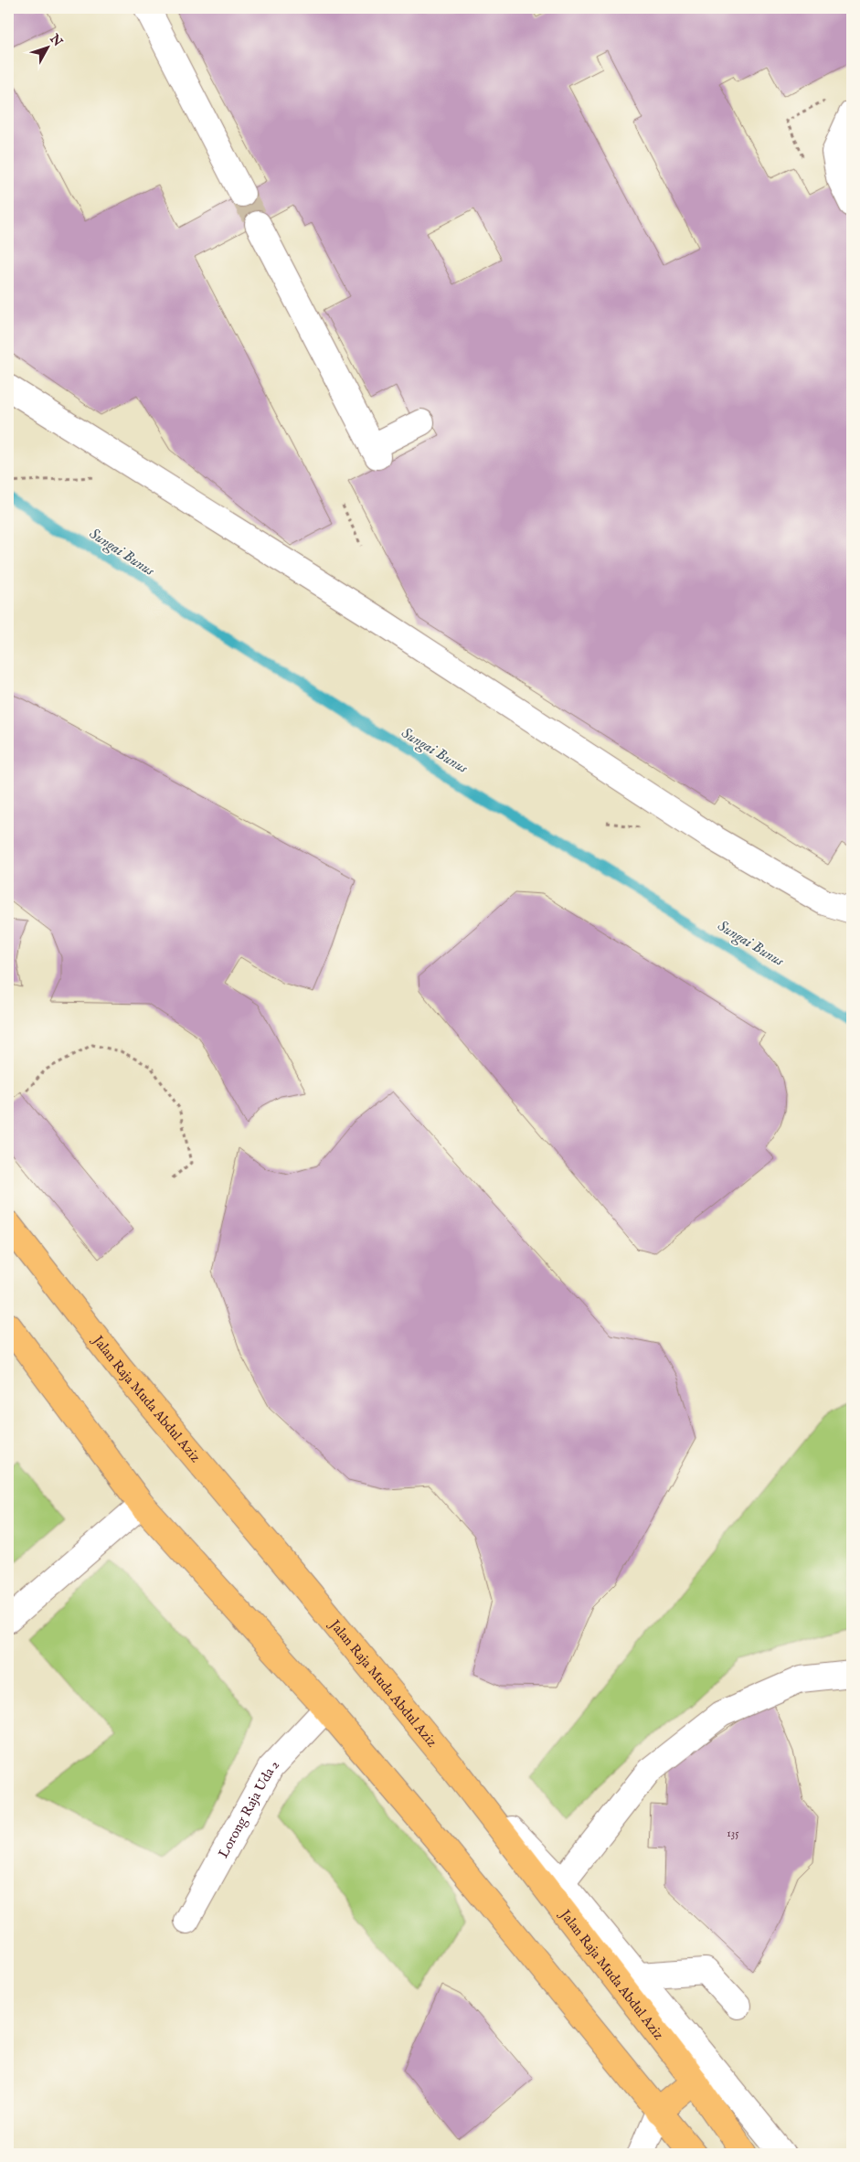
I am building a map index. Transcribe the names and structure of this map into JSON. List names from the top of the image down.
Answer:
{
  "streets": {
    "main road": ["Jalan Raja Muda Abdul Aziz"],
    "street": ["Lorong Raja Uda 2"]
  },
  "water": ["Sungai Bunus"],
  "house_numbers": ["135"],
  "north": "top right"
}
